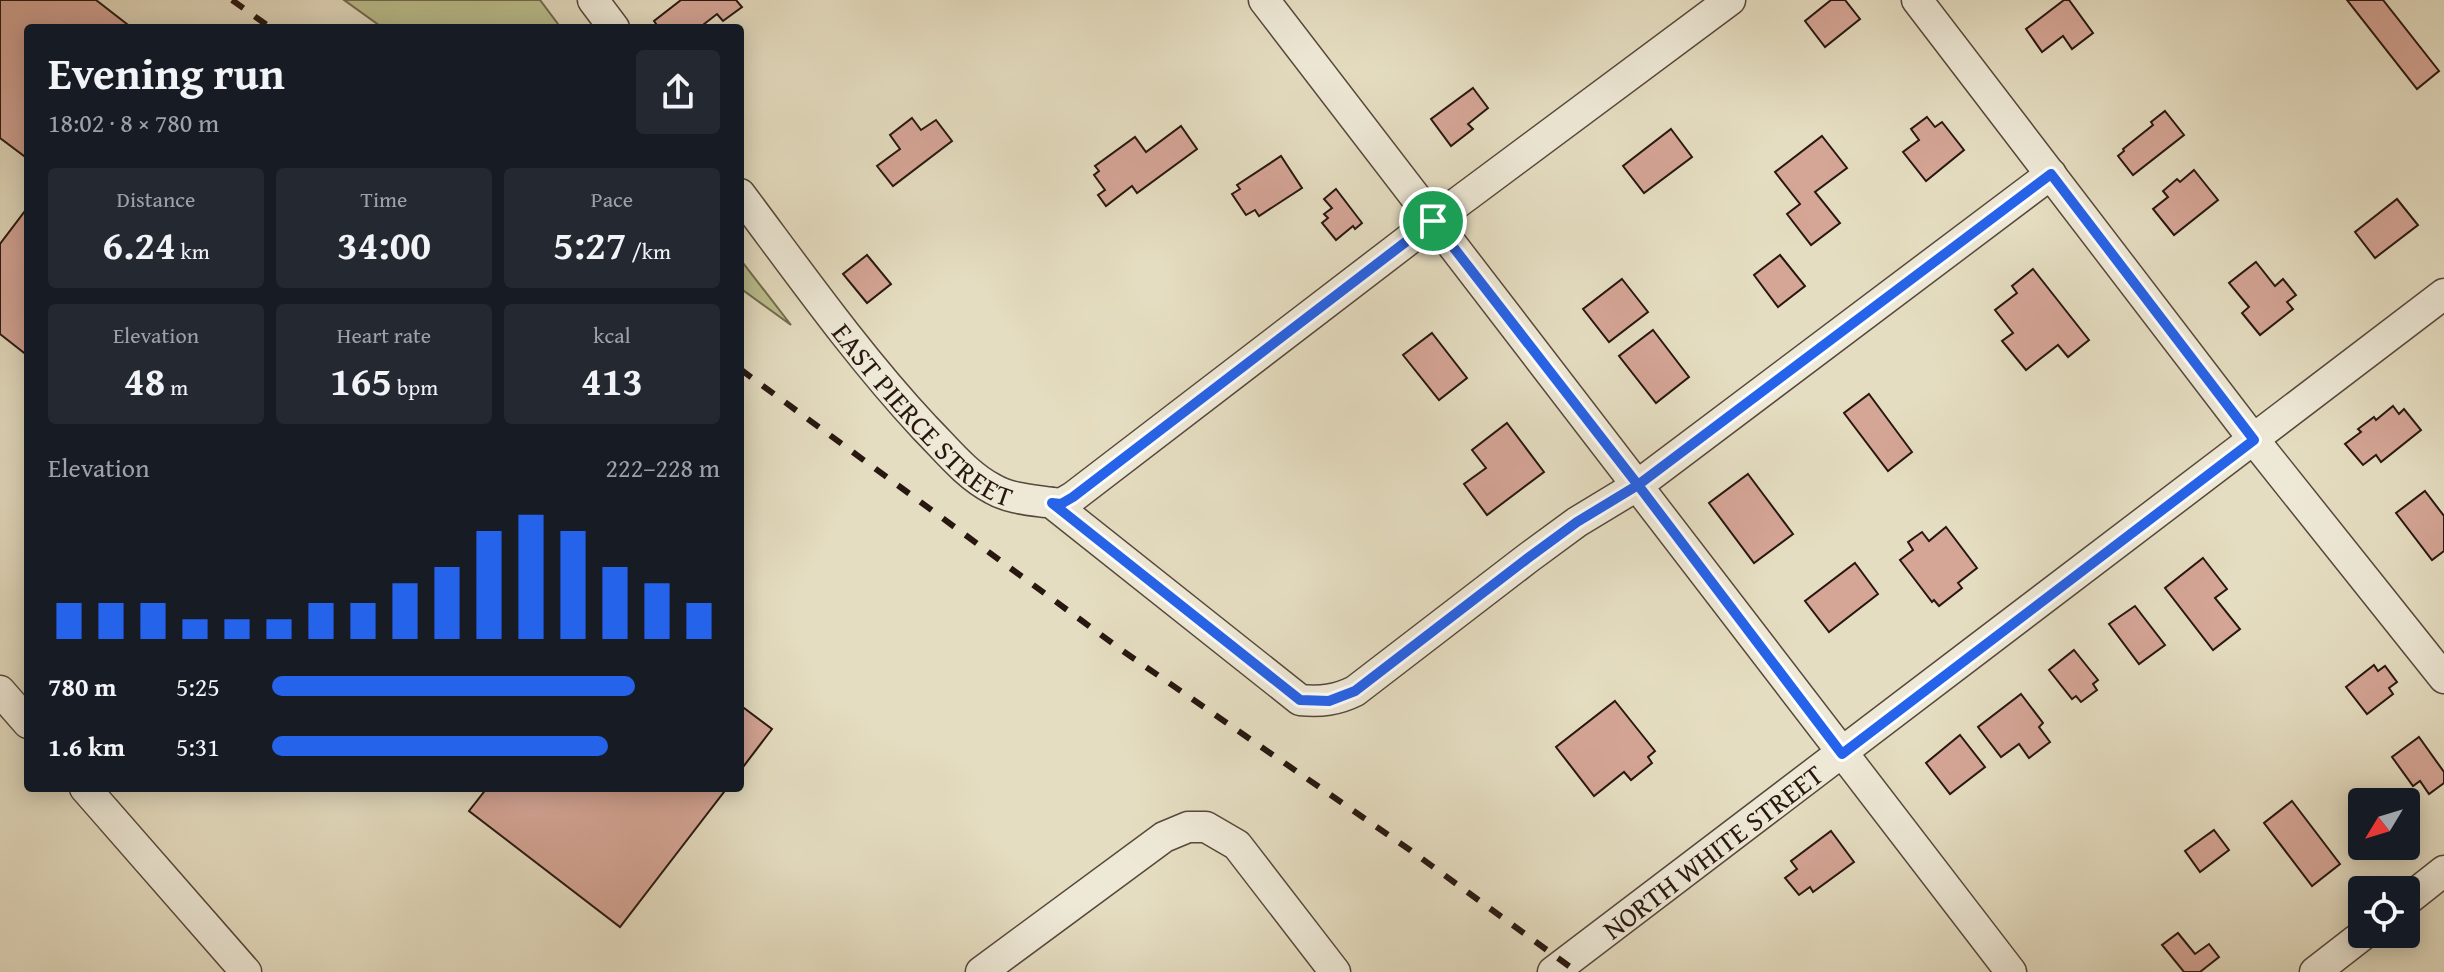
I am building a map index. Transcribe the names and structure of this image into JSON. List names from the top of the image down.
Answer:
{
  "streets": {
    "street": ["EAST PIERCE STREET", "NORTH WHITE STREET"]
  },
  "north": "bottom left",
  "page": {
    "heading": ["Evening run", "18:02 · 8 × 780 m"],
    "stats": [
      ["Distance", "6.24 km"],
      ["Time", "34:00"],
      ["Pace", "5:27 /km"],
      ["Elevation", "48 m"],
      ["Heart rate", "165 bpm"],
      ["kcal", "413"]
    ],
    "chart": ["Elevation", "222–228 m"],
    "list": [
      {
        "name": "780 m",
        "note": "5:25"
      },
      {
        "name": "1.6 km",
        "note": "5:31"
      }
    ]
  }
}
